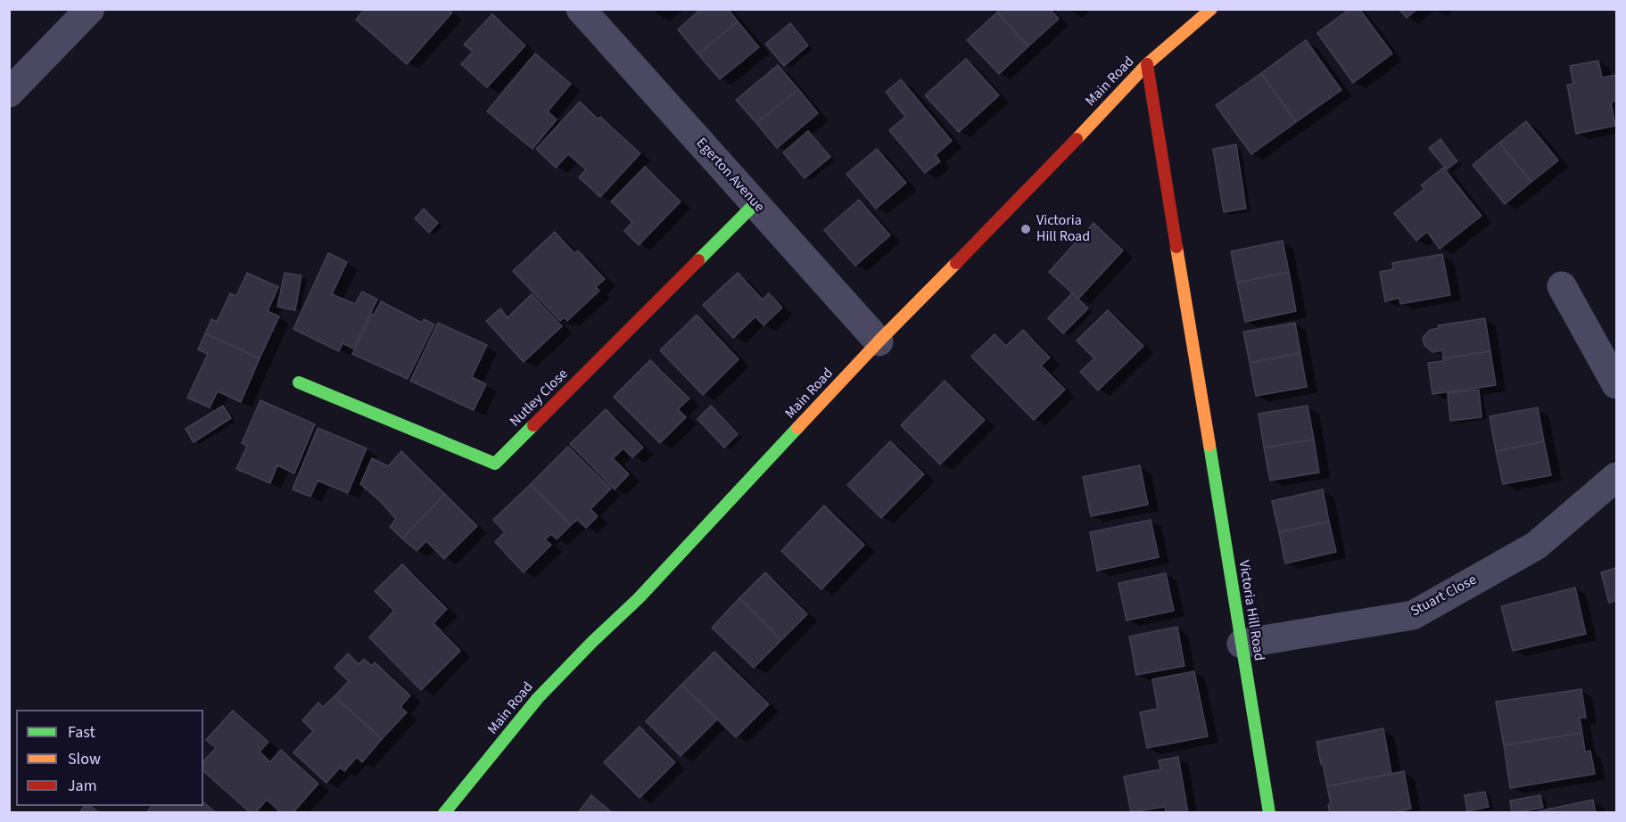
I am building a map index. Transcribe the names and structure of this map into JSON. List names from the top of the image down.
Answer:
{
  "streets": {
    "street": [
      "Main Road",
      "Egerton Avenue",
      "Nutley Close",
      "Stuart Close",
      "Victoria Hill Road"
    ]
  },
  "crossings": [
    ["Main Road", "Egerton Avenue"],
    ["Main Road", "Victoria Hill Road"],
    ["Egerton Avenue", "Nutley Close"],
    ["Stuart Close", "Victoria Hill Road"]
  ],
  "places": ["Victoria Hill Road"],
  "legend": ["Fast", "Slow", "Jam"]
}
